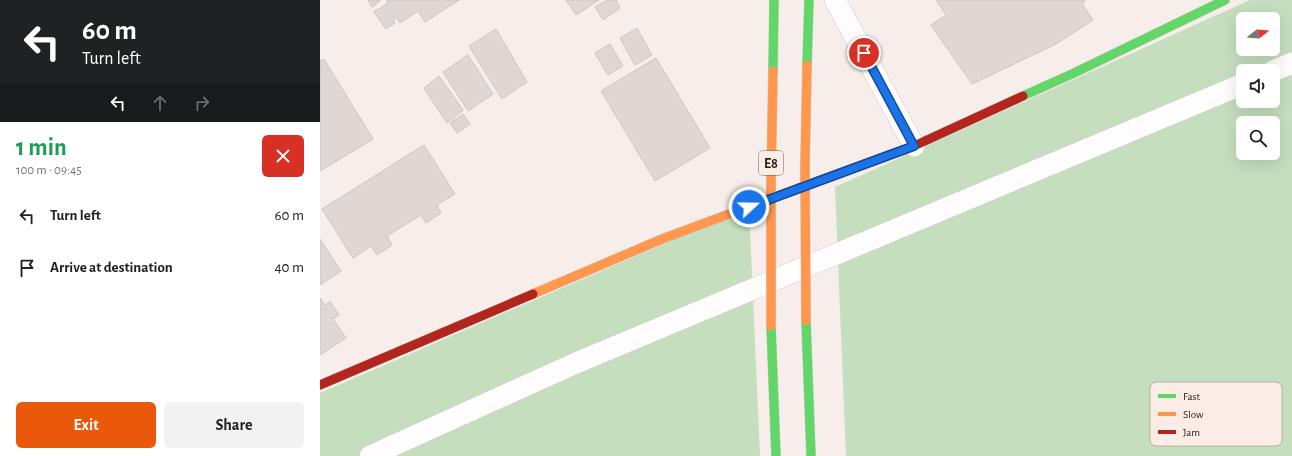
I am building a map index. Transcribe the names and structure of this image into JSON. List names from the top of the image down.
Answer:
{
  "streets": {
    "main road": ["E8"]
  },
  "legend": ["Fast", "Slow", "Jam"],
  "north": "right",
  "page": {
    "turn": ["60 m", "Turn left"],
    "heading": ["1 min", "100 m · 09:45"],
    "list": [
      {
        "name": "Turn left",
        "value": "60 m"
      },
      {
        "name": "Arrive at destination",
        "value": "40 m"
      }
    ],
    "buttons": ["Exit", "Share"]
  }
}
